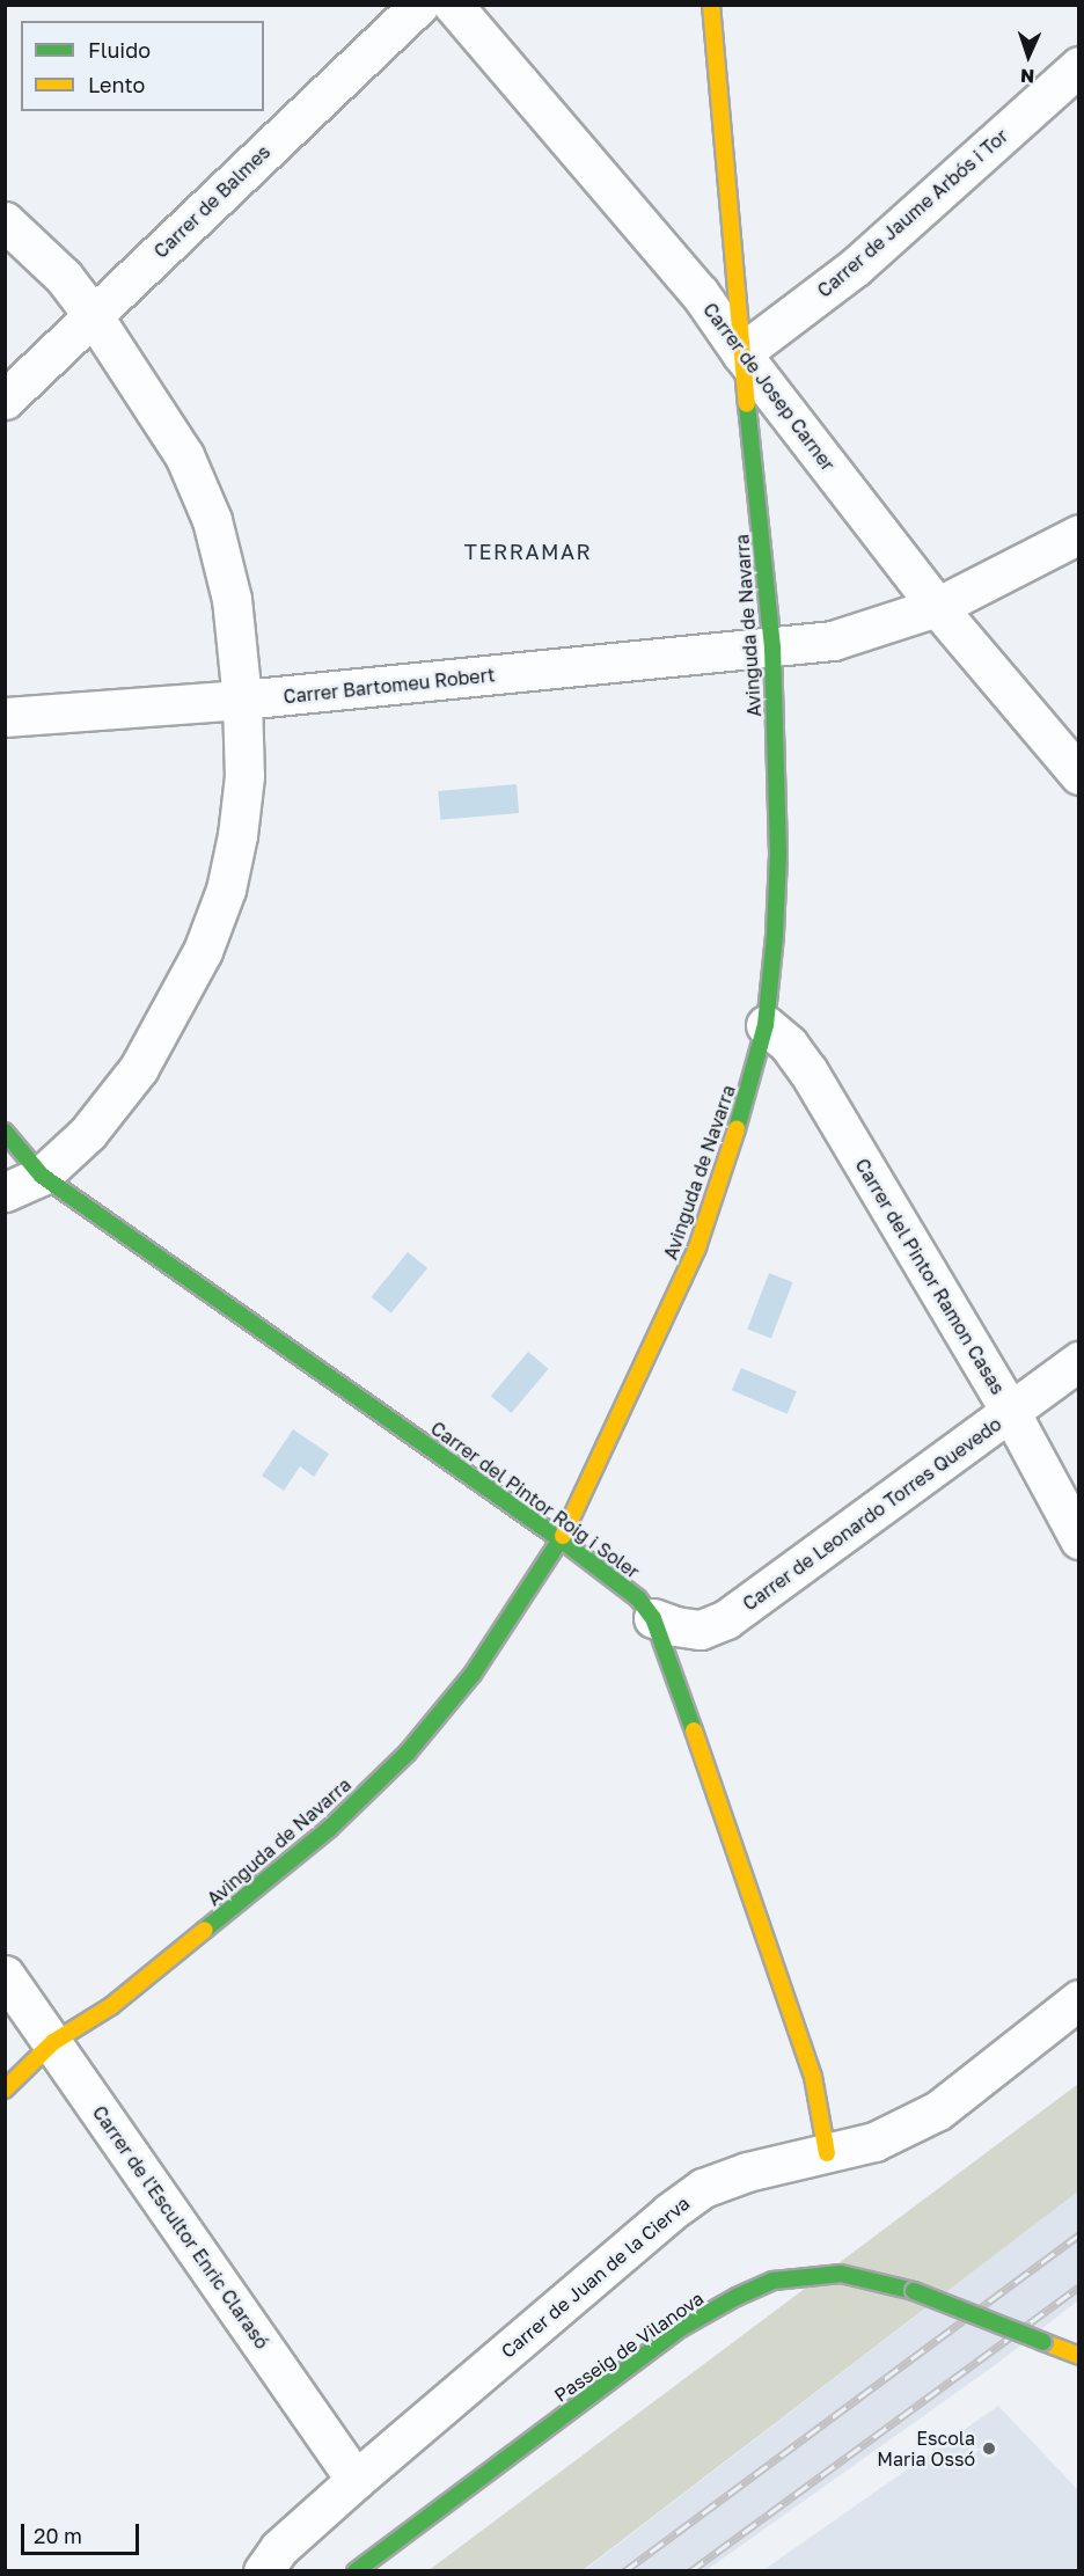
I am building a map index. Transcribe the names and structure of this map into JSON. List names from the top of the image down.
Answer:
{
  "streets": {
    "street": [
      "Carrer de Balmes",
      "Carrer de Jaume Arbós i Tor",
      "Carrer de Josep Carner",
      "Avinguda de Navarra",
      "Carrer Bartomeu Robert",
      "Carrer del Pintor Ramon Casas",
      "Carrer del Pintor Roig i Soler",
      "Carrer de Leonardo Torres Quevedo",
      "Carrer de l'Escultor Enric Clarasó",
      "Carrer de Juan de la Cierva",
      "Passeig de Vilanova"
    ]
  },
  "crossings": [
    ["Carrer de Jaume Arbós i Tor", "Carrer de Josep Carner"],
    ["Carrer de Jaume Arbós i Tor", "Avinguda de Navarra"],
    ["Carrer de Josep Carner", "Avinguda de Navarra"],
    ["Carrer de Josep Carner", "Carrer Bartomeu Robert"],
    ["Avinguda de Navarra", "Carrer Bartomeu Robert"],
    ["Avinguda de Navarra", "Carrer del Pintor Ramon Casas"],
    ["Avinguda de Navarra", "Carrer del Pintor Roig i Soler"],
    ["Avinguda de Navarra", "Carrer de l'Escultor Enric Clarasó"],
    ["Carrer del Pintor Ramon Casas", "Carrer de Leonardo Torres Quevedo"],
    ["Carrer del Pintor Roig i Soler", "Carrer de Leonardo Torres Quevedo"],
    ["Carrer del Pintor Roig i Soler", "Carrer de Juan de la Cierva"],
    ["Carrer de l'Escultor Enric Clarasó", "Carrer de Juan de la Cierva"]
  ],
  "districts": ["TERRAMAR"],
  "places": ["Escola Maria Ossó"],
  "legend": ["Fluido", "Lento"],
  "scale_bar": "20 m",
  "north": "bottom"
}
